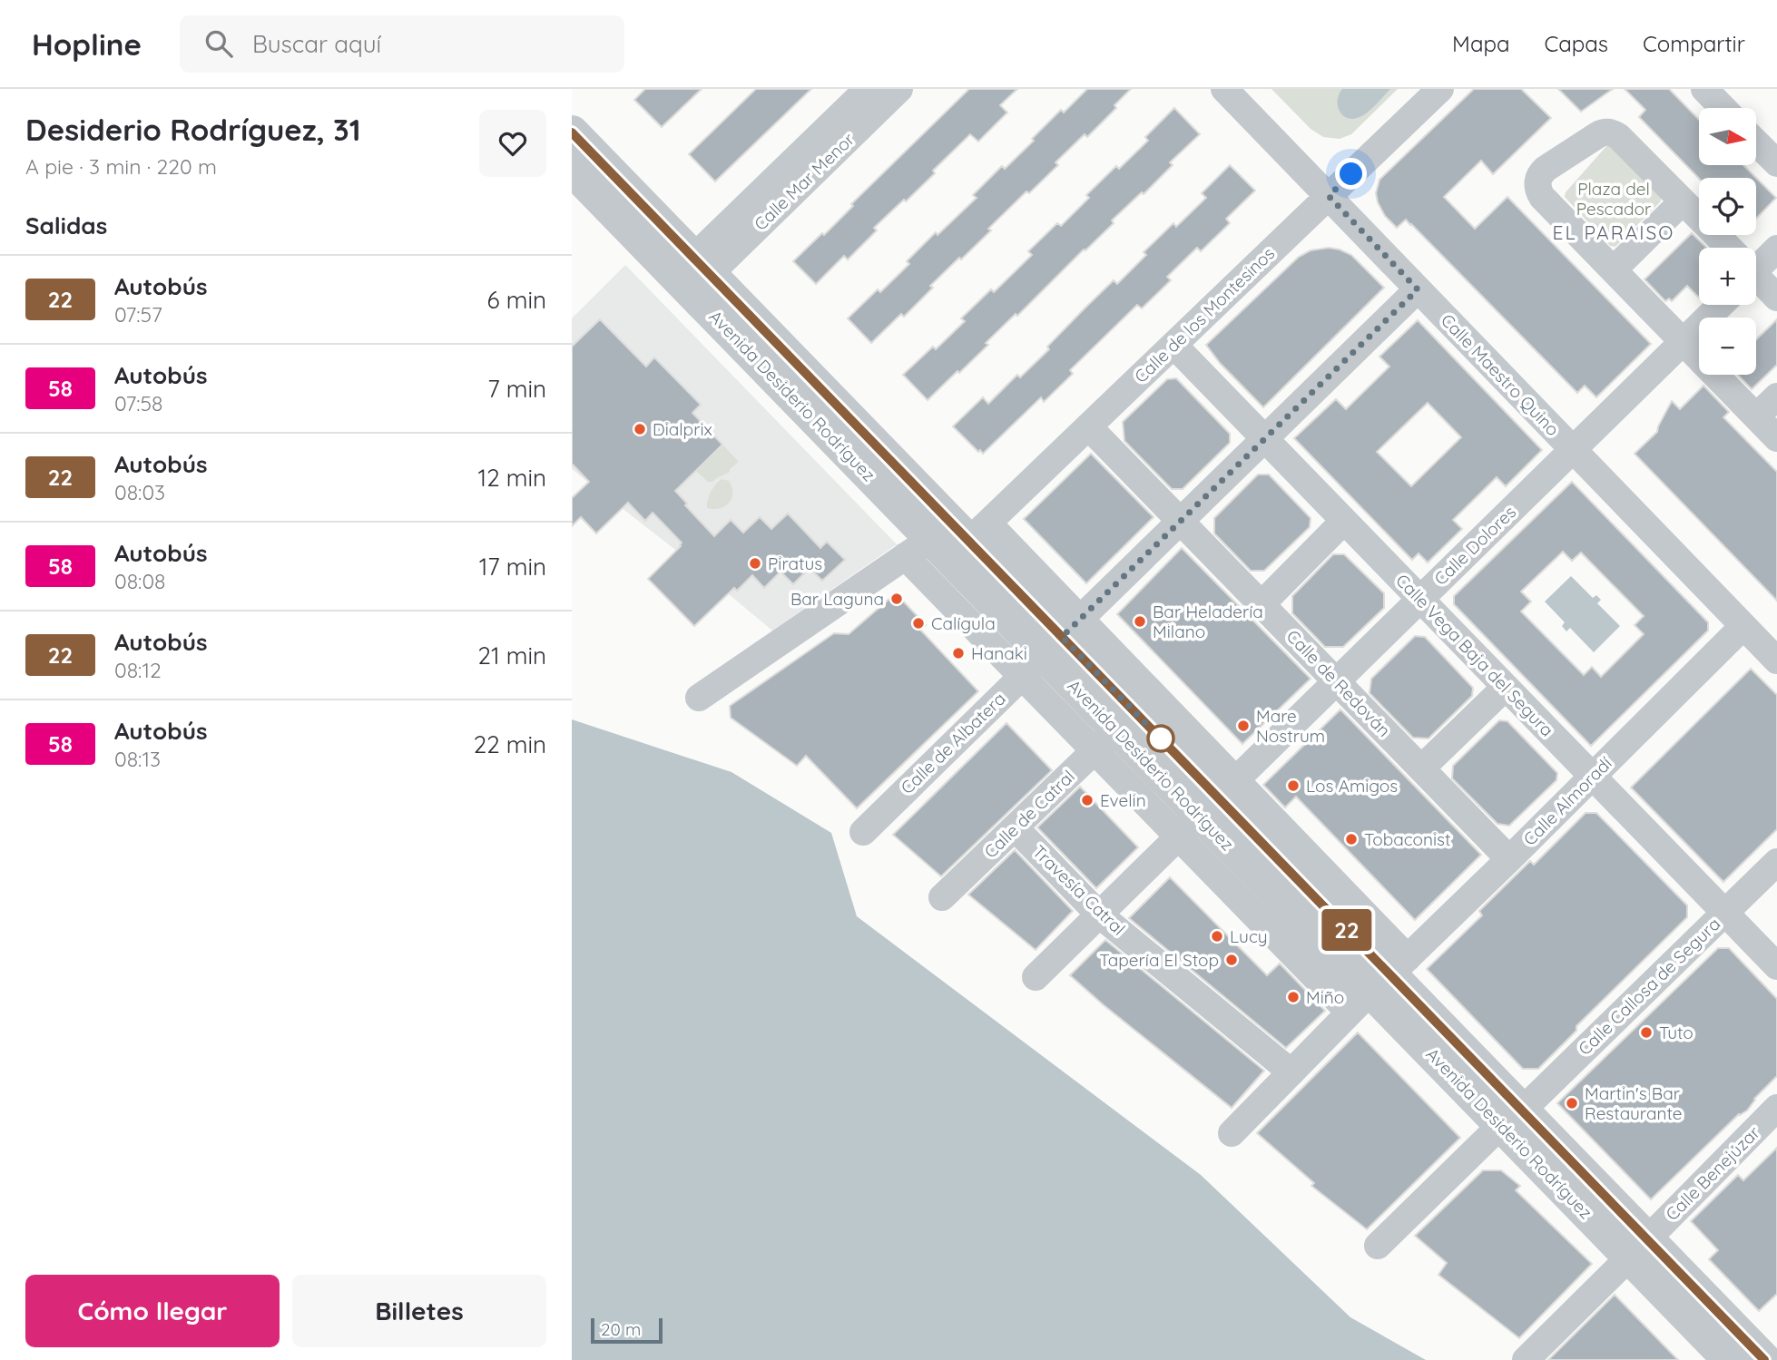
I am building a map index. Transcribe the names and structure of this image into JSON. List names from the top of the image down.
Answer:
{
  "streets": {
    "street": [
      "Calle Mar Menor",
      "Calle de los Montesinos",
      "Calle Maestro Quino",
      "Avenida Desiderio Rodríguez",
      "Calle Dolores",
      "Calle Vega Baja del Segura",
      "Calle de Redován",
      "Calle de Albatera",
      "Calle Almoradí",
      "Calle de Catral",
      "Travesía Catral",
      "Calle Callosa de Segura",
      "Calle Benejúzar"
    ]
  },
  "crossings": [
    ["Calle Mar Menor", "Avenida Desiderio Rodríguez"],
    ["Calle de los Montesinos", "Calle Maestro Quino"],
    ["Calle de los Montesinos", "Avenida Desiderio Rodríguez"],
    ["Calle de los Montesinos", "Calle Vega Baja del Segura"],
    ["Calle de los Montesinos", "Calle de Redován"],
    ["Calle Maestro Quino", "Calle Dolores"],
    ["Calle Maestro Quino", "Calle de Albatera"],
    ["Calle Maestro Quino", "Calle Almoradí"],
    ["Avenida Desiderio Rodríguez", "Calle Dolores"],
    ["Avenida Desiderio Rodríguez", "Calle de Albatera"],
    ["Avenida Desiderio Rodríguez", "Calle Almoradí"],
    ["Avenida Desiderio Rodríguez", "Calle de Catral"],
    ["Avenida Desiderio Rodríguez", "Calle Callosa de Segura"],
    ["Avenida Desiderio Rodríguez", "Calle Benejúzar"],
    ["Calle Dolores", "Calle Vega Baja del Segura"],
    ["Calle Dolores", "Calle de Redován"],
    ["Calle Dolores", "Travesía Catral"],
    ["Calle Vega Baja del Segura", "Calle de Albatera"],
    ["Calle Vega Baja del Segura", "Calle Almoradí"],
    ["Calle Vega Baja del Segura", "Calle Callosa de Segura"],
    ["Calle de Redován", "Calle de Albatera"],
    ["Calle de Redován", "Calle Almoradí"],
    ["Calle Almoradí", "Travesía Catral"],
    ["Calle de Catral", "Travesía Catral"]
  ],
  "districts": ["EL PARAISO"],
  "parks": ["Plaza del Pescador"],
  "places": [
    "Dialprix",
    "Piratus",
    "Bar Laguna",
    "Bar Heladería Milano",
    "Calígula",
    "Hanaki",
    "Mare Nostrum",
    "Los Amigos",
    "Evelin",
    "Tobaconist",
    "Lucy",
    "Tapería El Stop",
    "Miño",
    "Tuto",
    "Martin's Bar Restaurante"
  ],
  "lines": ["bus line 22"],
  "scale_bar": "20 m",
  "north": "right",
  "page": {
    "header": "Hopline",
    "search": "Buscar aquí",
    "nav": ["Mapa", "Capas", "Compartir"],
    "heading": [
      ["Desiderio Rodríguez, 31", "A pie · 3 min · 220 m"],
      "Salidas"
    ],
    "on_map": "22",
    "map_buttons": ["+", "−"],
    "list": [
      {
        "mark": "22",
        "name": "Autobús",
        "note": "07:57",
        "value": "6 min"
      },
      {
        "mark": "58",
        "name": "Autobús",
        "note": "07:58",
        "value": "7 min"
      },
      {
        "mark": "22",
        "name": "Autobús",
        "note": "08:03",
        "value": "12 min"
      },
      {
        "mark": "58",
        "name": "Autobús",
        "note": "08:08",
        "value": "17 min"
      },
      {
        "mark": "22",
        "name": "Autobús",
        "note": "08:12",
        "value": "21 min"
      },
      {
        "mark": "58",
        "name": "Autobús",
        "note": "08:13",
        "value": "22 min"
      }
    ],
    "buttons": ["Cómo llegar", "Billetes"],
    "scale": "20 m"
  }
}
